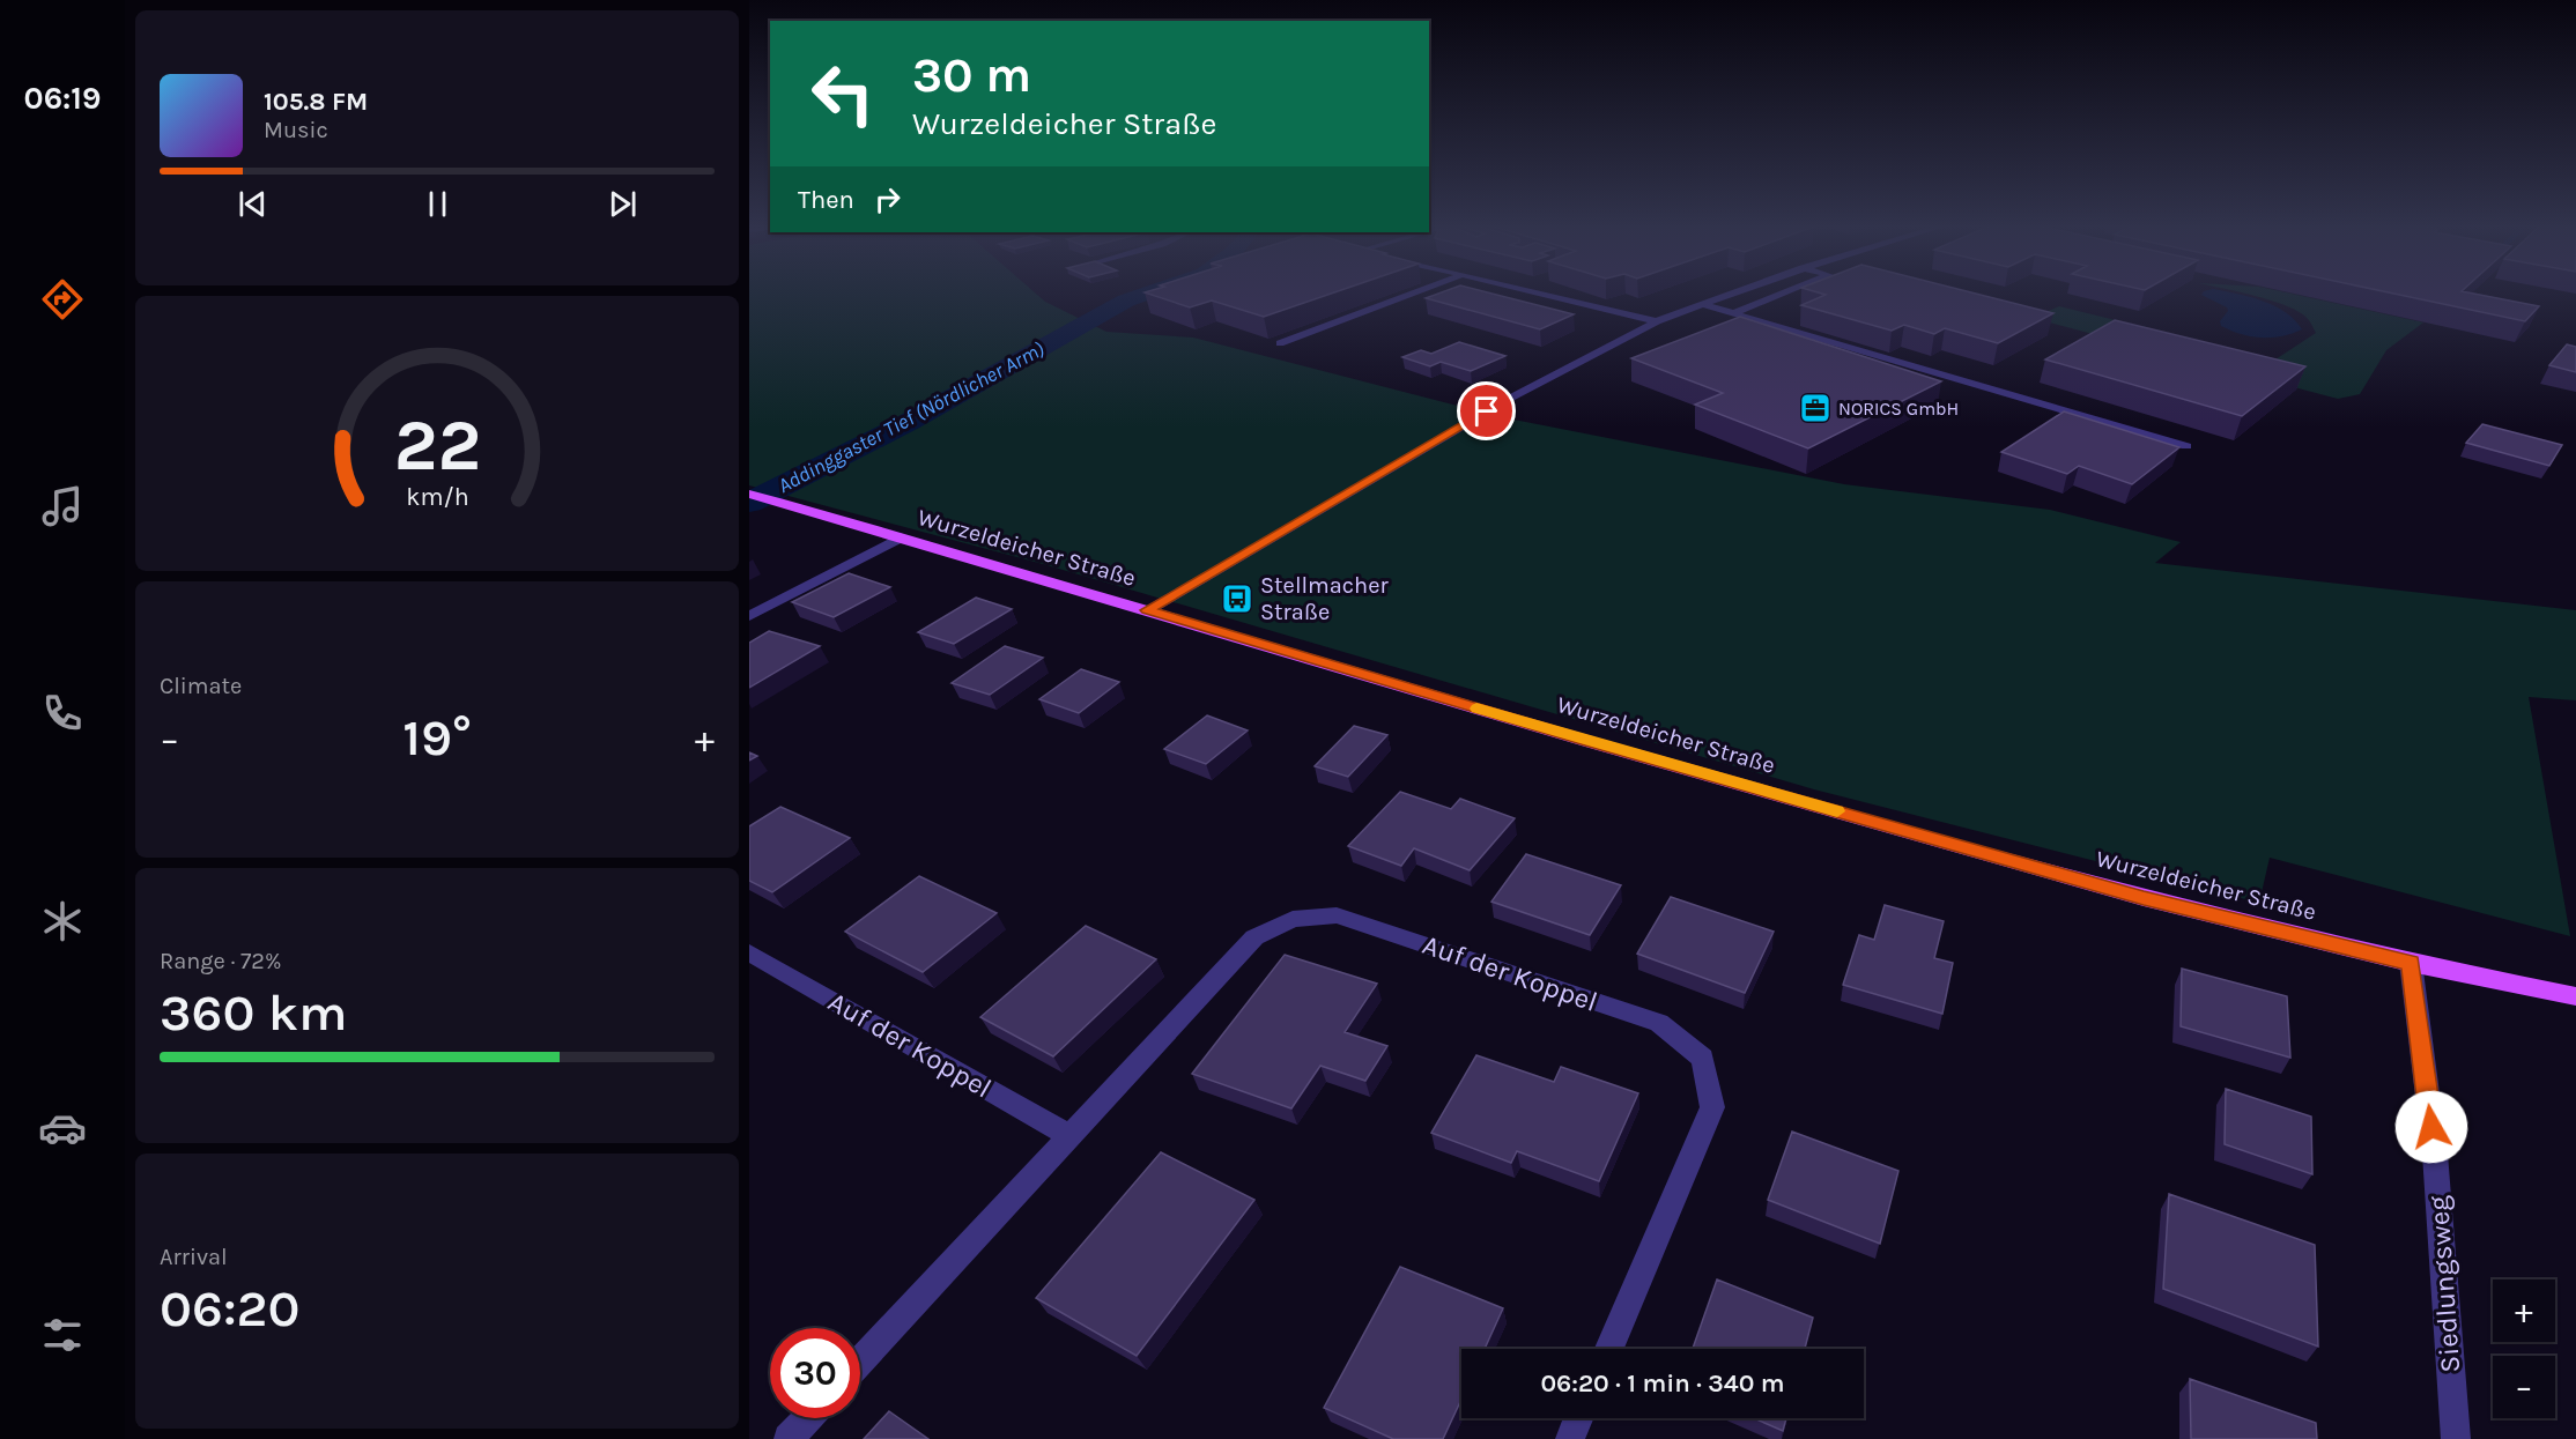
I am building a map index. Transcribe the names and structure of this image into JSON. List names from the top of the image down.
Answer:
{
  "streets": {
    "main road": ["Wurzeldeicher Straße"],
    "street": ["Auf der Koppel", "Siedlungsweg"]
  },
  "crossings": [
    ["Wurzeldeicher Straße", "Siedlungsweg"]
  ],
  "water": ["Addinggaster Tief (Nördlicher Arm)"],
  "places": {
    "office": ["NORICS GmbH"],
    "bus stop": ["Stellmacher Straße"]
  },
  "page": {
    "tabs": "06:19",
    "turn": ["30 m", "Wurzeldeicher Straße"],
    "song": ["105.8 FM", "Music"],
    "then": "Then",
    "tile": [
      "Climate",
      ["Range · 72%", "360 km"],
      ["Arrival", "06:20"]
    ],
    "heat": ["−", "19°", "+"],
    "map_buttons": ["+", "−"],
    "limit": "30",
    "trip": "06:20 · 1 min · 340 m",
    "gauge": ["22", "km/h"]
  }
}
